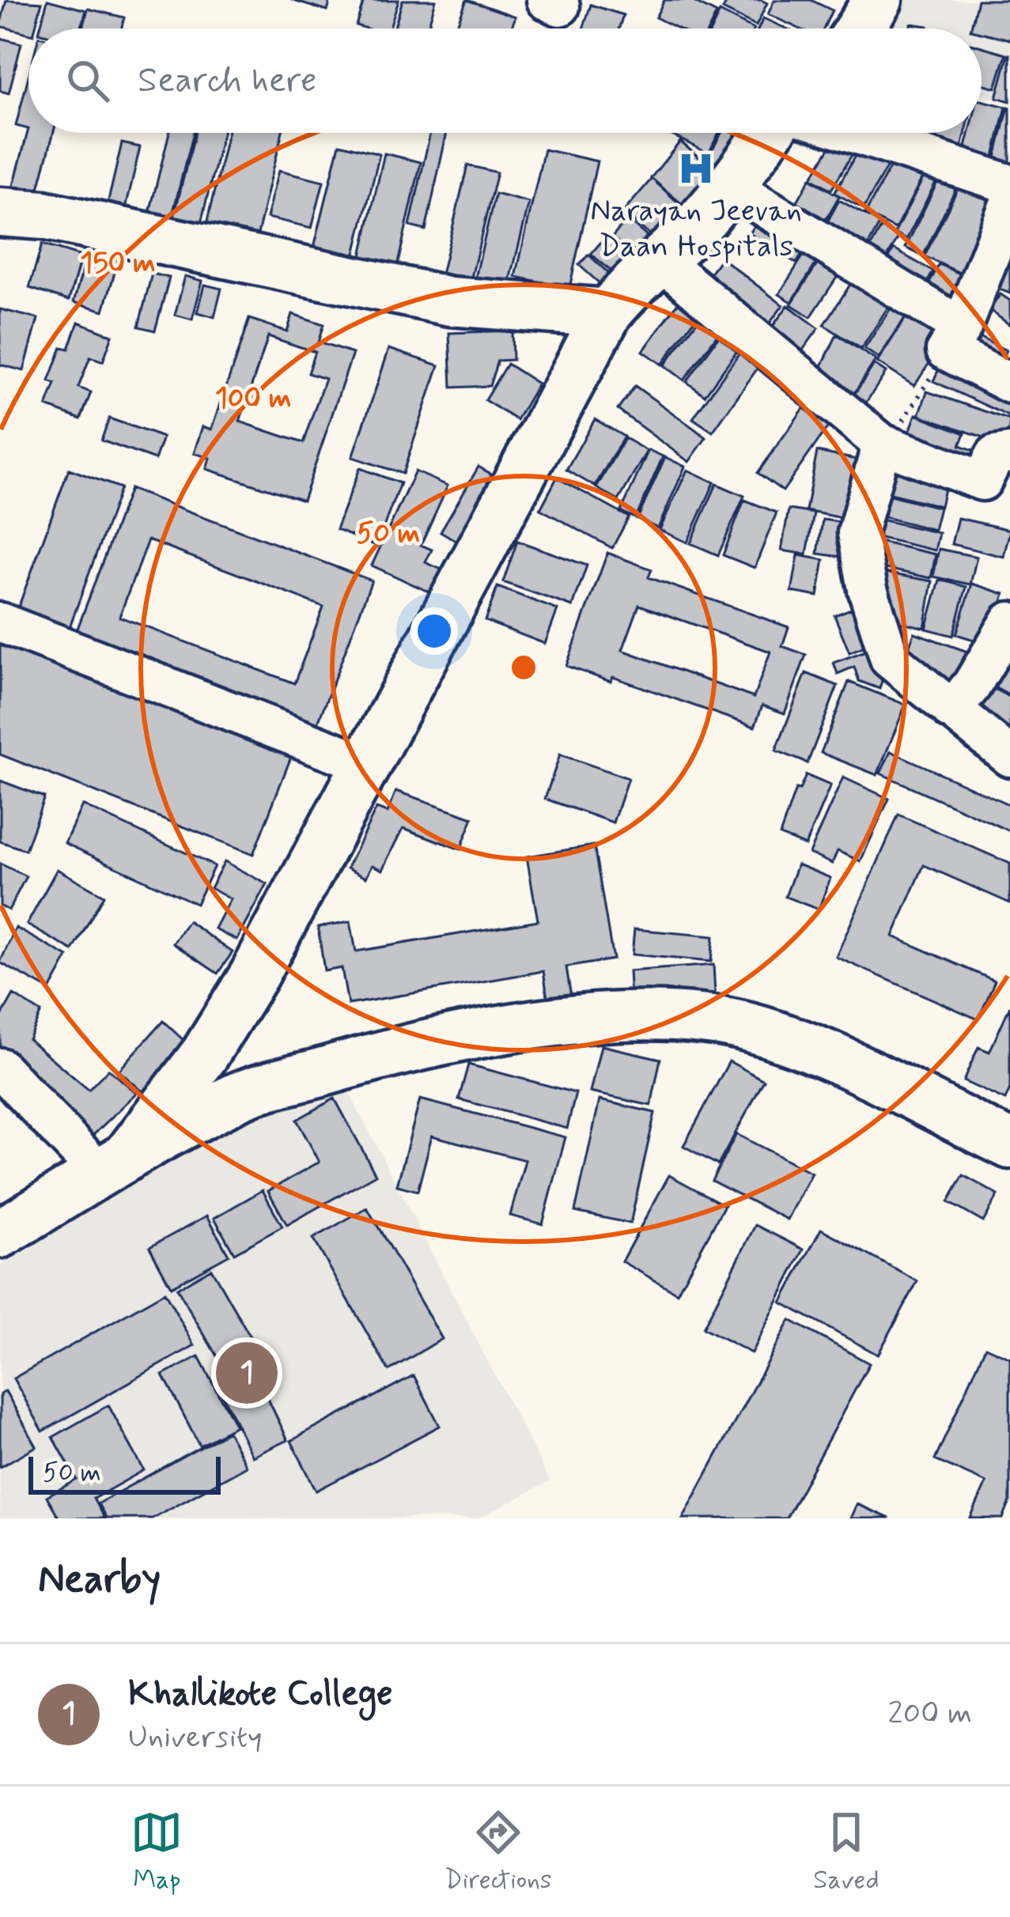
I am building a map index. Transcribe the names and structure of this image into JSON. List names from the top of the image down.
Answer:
{
  "places": {
    "hospital": ["Narayan Jeevan Daan Hospitals"]
  },
  "scale_bar": "50 m",
  "page": {
    "search": "Search here",
    "pins": "1",
    "scale": "50 m",
    "heading": "Nearby",
    "list": [
      {
        "mark": "1",
        "name": "Khallikote College",
        "note": "University",
        "value": "200 m"
      }
    ],
    "nav": ["Map", "Directions", "Saved"]
  },
  "rings": ["150 m", "100 m", "50 m"]
}
